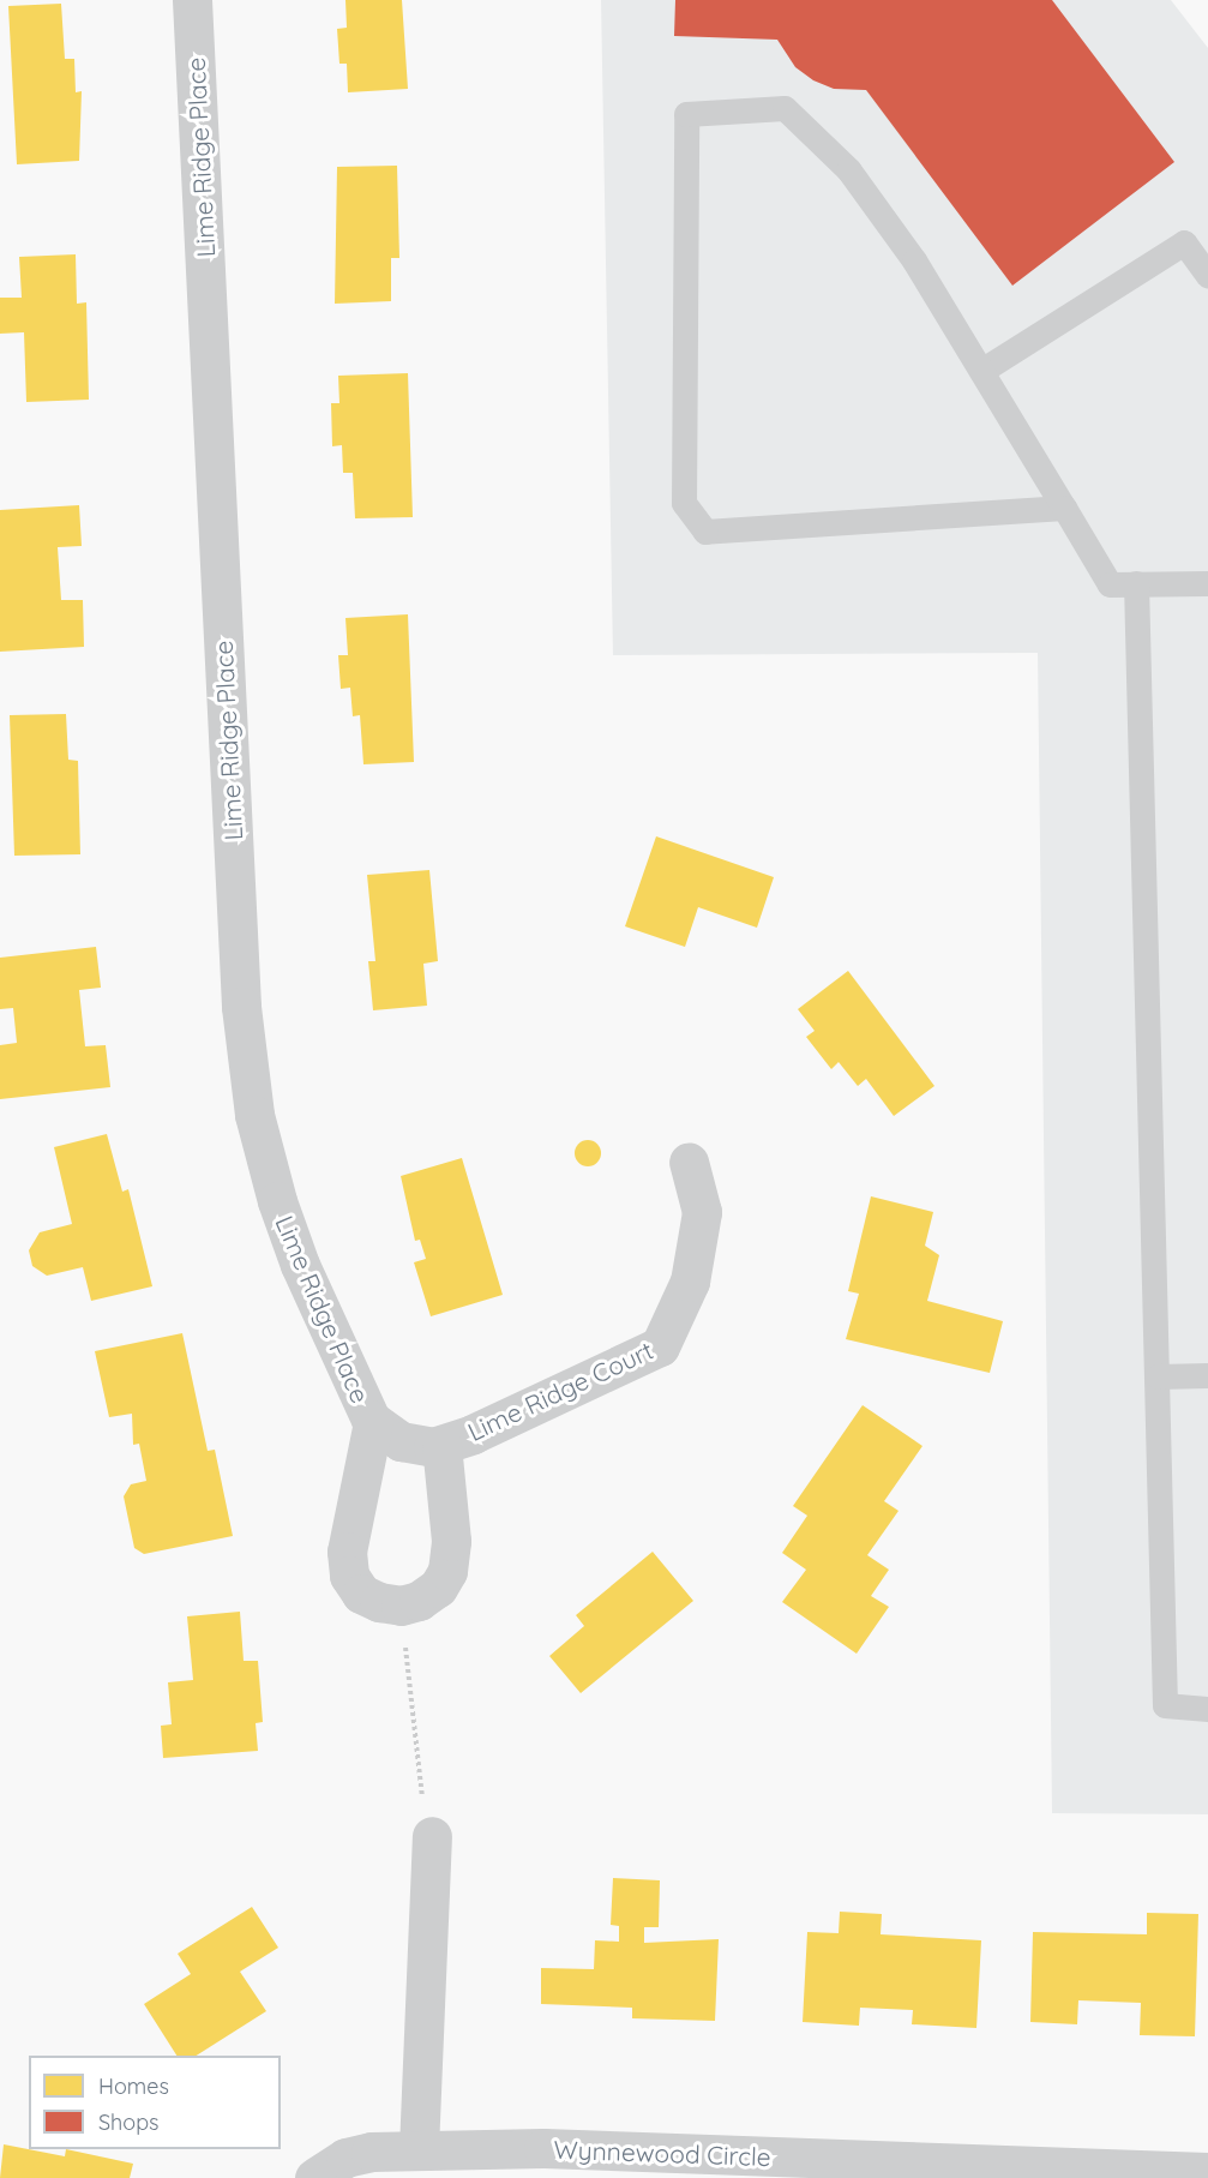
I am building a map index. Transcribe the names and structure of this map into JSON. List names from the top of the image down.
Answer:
{
  "streets": {
    "street": ["Lime Ridge Place", "Lime Ridge Court", "Wynnewood Circle"]
  },
  "crossings": [
    ["Lime Ridge Place", "Lime Ridge Court"]
  ],
  "legend": ["Homes", "Shops"]
}
